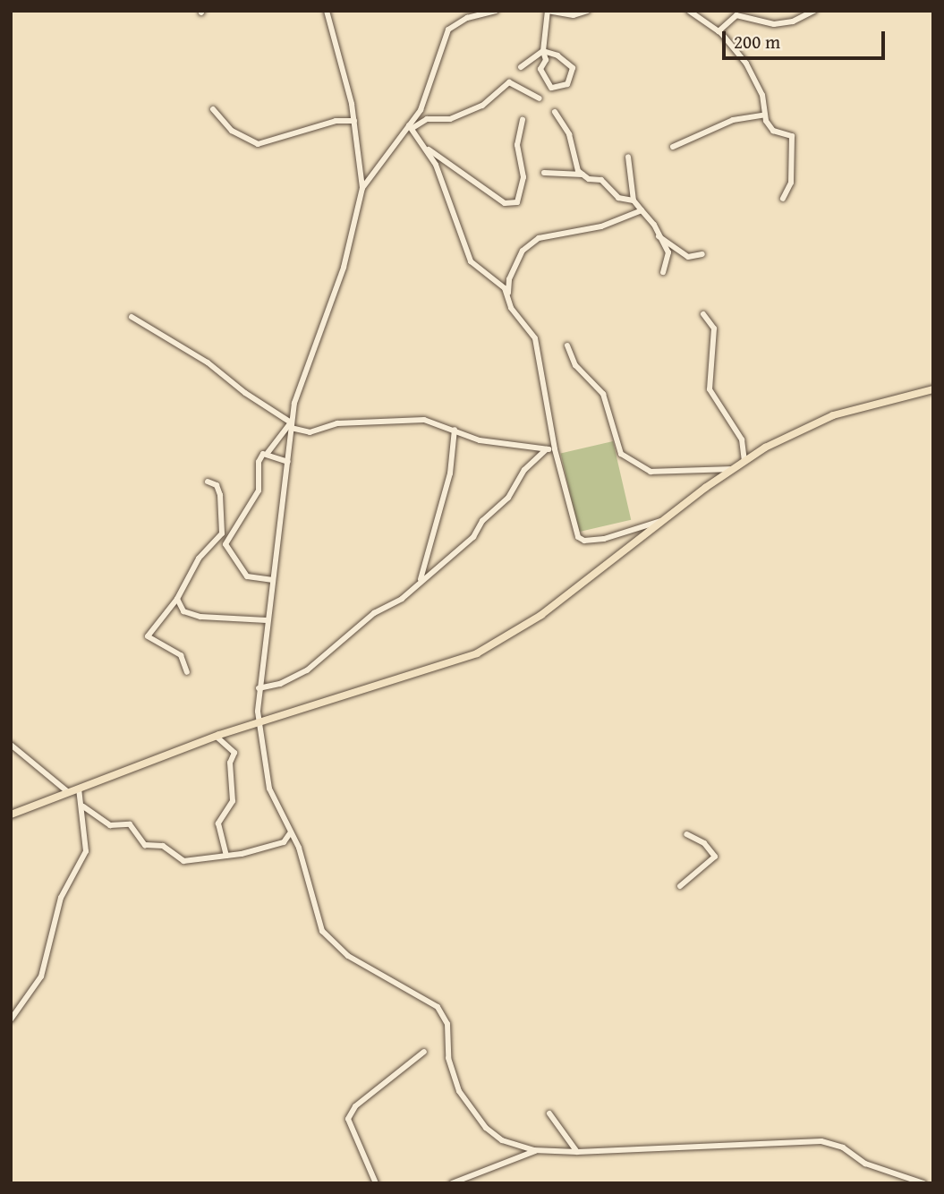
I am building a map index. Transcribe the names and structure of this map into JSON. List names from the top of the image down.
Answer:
{
  "scale_bar": "200 m"
}
